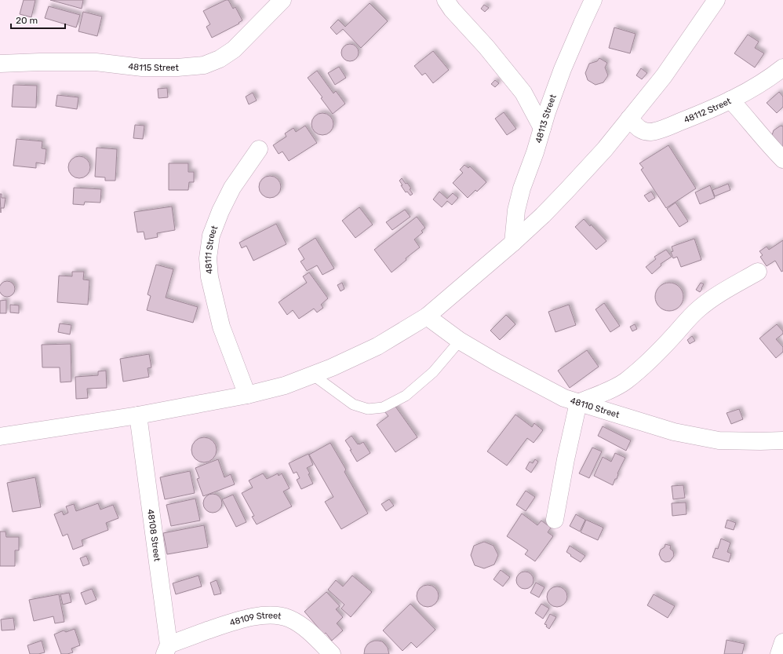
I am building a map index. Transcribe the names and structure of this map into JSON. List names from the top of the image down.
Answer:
{
  "streets": {
    "street": [
      "48115 Street",
      "48112 Street",
      "48113 Street",
      "48111 Street",
      "48110 Street",
      "48108 Street",
      "48109 Street"
    ]
  },
  "crossings": [
    ["48108 Street", "48109 Street"]
  ],
  "scale_bar": "20 m"
}
